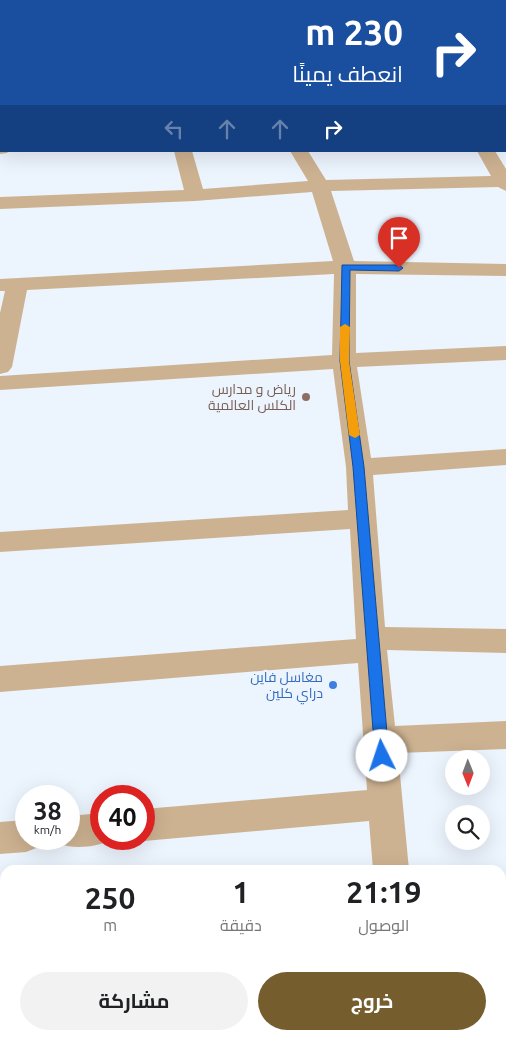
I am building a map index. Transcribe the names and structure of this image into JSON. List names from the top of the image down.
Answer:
{
  "places": ["رياض و مدارس الكلس العالمية", "مغاسل فاين دراي كلين"],
  "north": "bottom",
  "page": {
    "turn": ["230 m", "انعطف يمينًا"],
    "speed": "38 km/h",
    "limit": "40",
    "eta": [
      "21:19",
      "الوصول",
      "1",
      "دقيقة",
      "250",
      "m"
    ],
    "buttons": ["خروج", "مشاركة"]
  }
}
